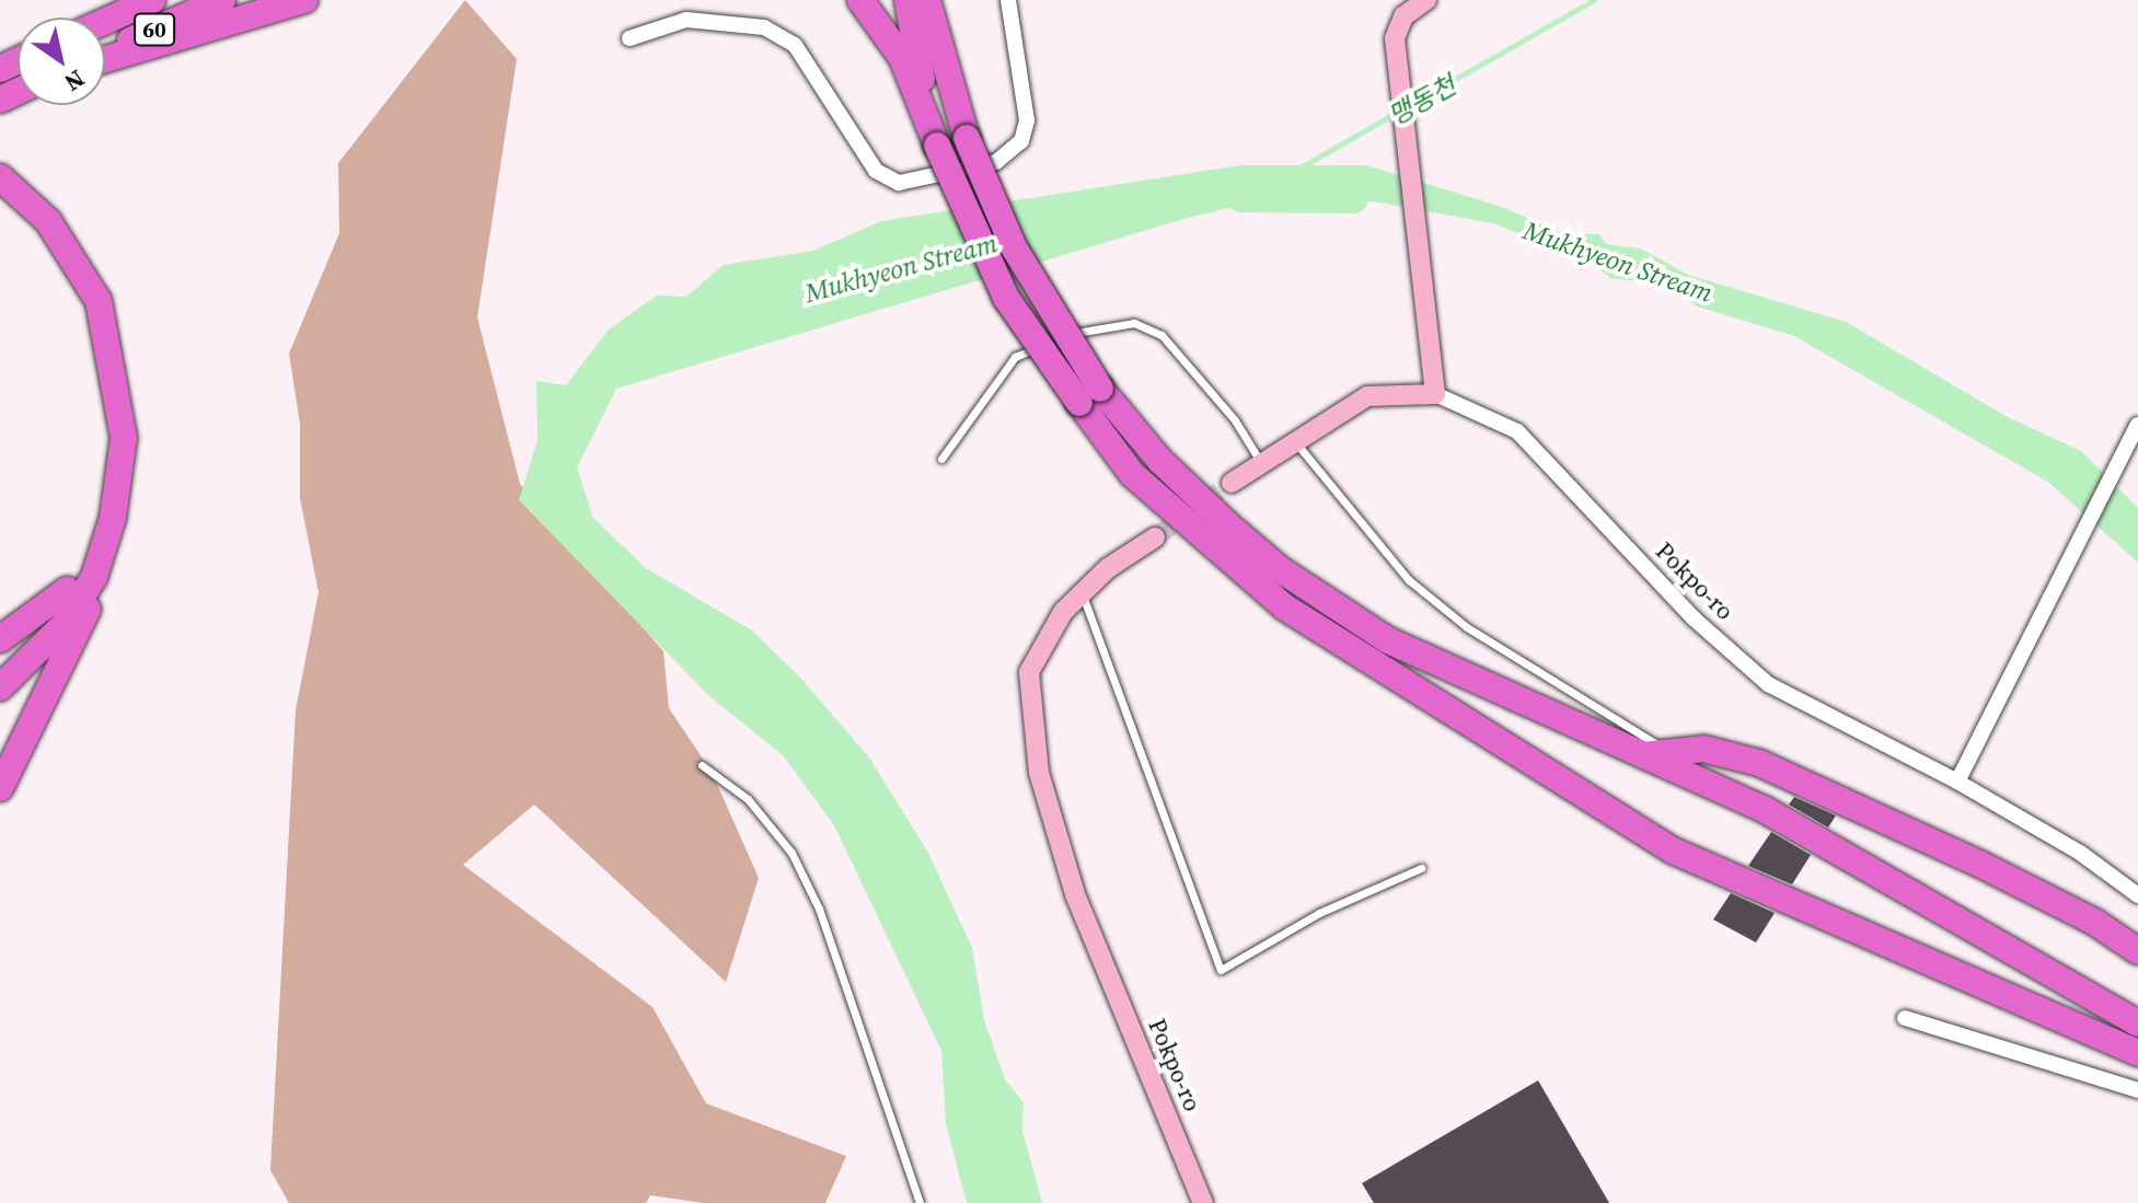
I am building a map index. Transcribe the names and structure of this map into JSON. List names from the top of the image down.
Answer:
{
  "streets": {
    "highway": ["60"],
    "main road": ["Pokpo-ro"]
  },
  "water": ["맹동천", "Mukhyeon Stream"],
  "north": "bottom right"
}
